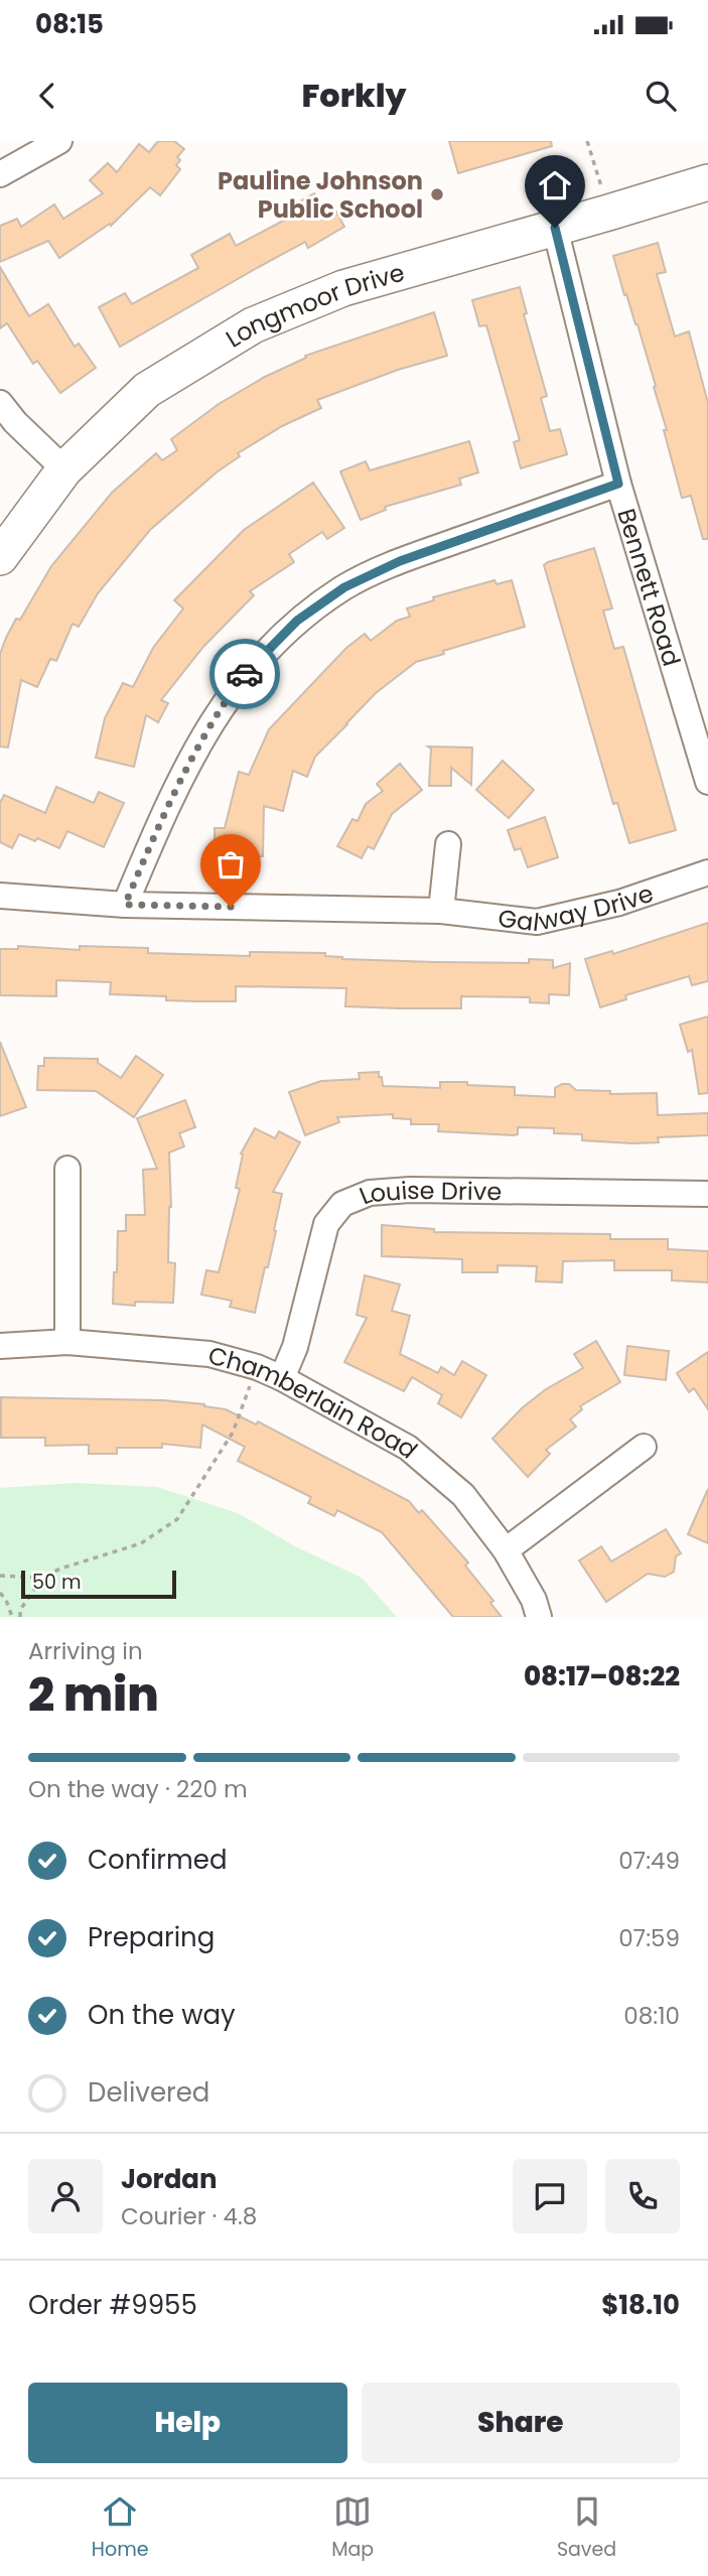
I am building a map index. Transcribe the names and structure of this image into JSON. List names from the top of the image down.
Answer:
{
  "streets": {
    "street": [
      "Longmoor Drive",
      "Bennett Road",
      "Galway Drive",
      "Louise Drive",
      "Chamberlain Road"
    ]
  },
  "crossings": [
    ["Longmoor Drive", "Bennett Road"],
    ["Louise Drive", "Chamberlain Road"]
  ],
  "places": ["Pauline Johnson Public School"],
  "scale_bar": "50 m",
  "page": {
    "status": "08:15",
    "header": "Forkly",
    "scale": "50 m",
    "heading": ["2 min", "Arriving in", "08:17–08:22"],
    "panel": [
      "Jordan",
      "Courier · 4.8",
      "Order #9955",
      "$18.10"
    ],
    "bar": "On the way · 220 m",
    "list": [
      ["Confirmed", "07:49"],
      ["Preparing", "07:59"],
      ["On the way", "08:10"],
      "Delivered"
    ],
    "buttons": ["Help", "Share"],
    "tabs": ["Home", "Map", "Saved"]
  }
}
